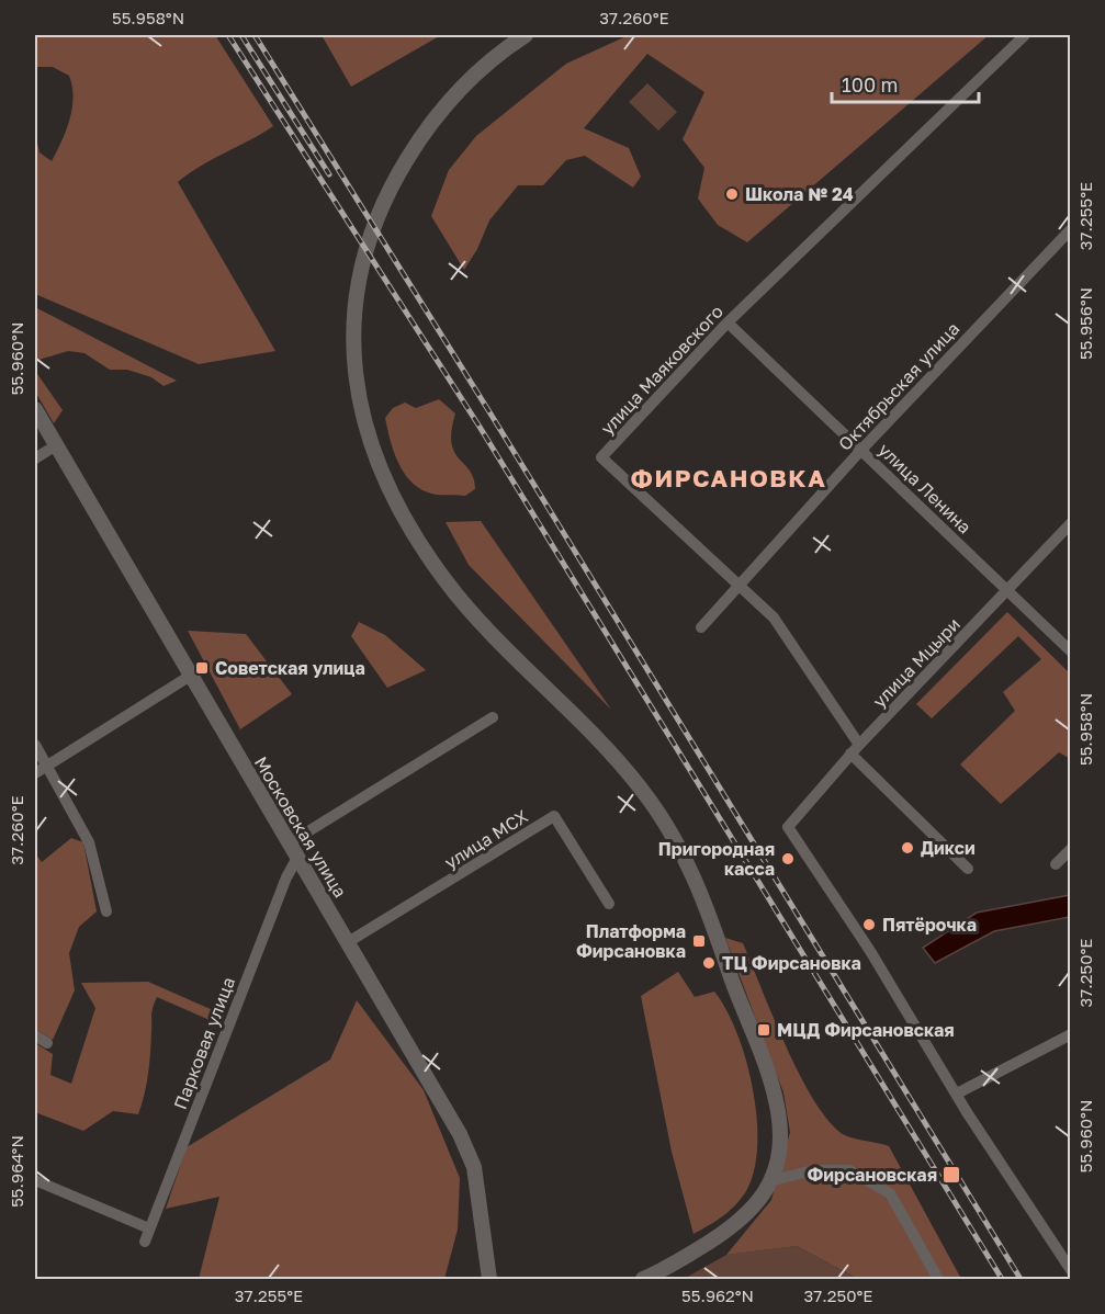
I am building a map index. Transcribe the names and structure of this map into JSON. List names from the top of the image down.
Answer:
{
  "streets": {
    "street": [
      "улица Маяковского",
      "Октябрьская улица",
      "улица Ленина",
      "улица Мцыри",
      "Московская улица",
      "улица МСХ",
      "Парковая улица"
    ]
  },
  "crossings": [
    ["улица Маяковского", "Октябрьская улица"],
    ["улица Маяковского", "улица Ленина"],
    ["улица Маяковского", "улица Мцыри"],
    ["Октябрьская улица", "улица Ленина"],
    ["улица Ленина", "улица Мцыри"],
    ["Московская улица", "улица МСХ"],
    ["Московская улица", "Парковая улица"]
  ],
  "districts": ["ФИРСАНОВКА"],
  "places": {
    "other": [
      "Школа № 24",
      "Дикси",
      "Пригородная касса",
      "Пятёрочка",
      "ТЦ Фирсановка"
    ],
    "transit": [
      "Советская улица",
      "Платформа Фирсановка",
      "МЦД Фирсановская",
      "Фирсановская"
    ]
  },
  "scale_bar": "100 m",
  "coordinates": [
    "55.958°N",
    "37.260°E",
    "37.255°E",
    "55.956°N",
    "55.960°N",
    "37.250°E",
    "55.964°N",
    "55.962°N"
  ]
}
